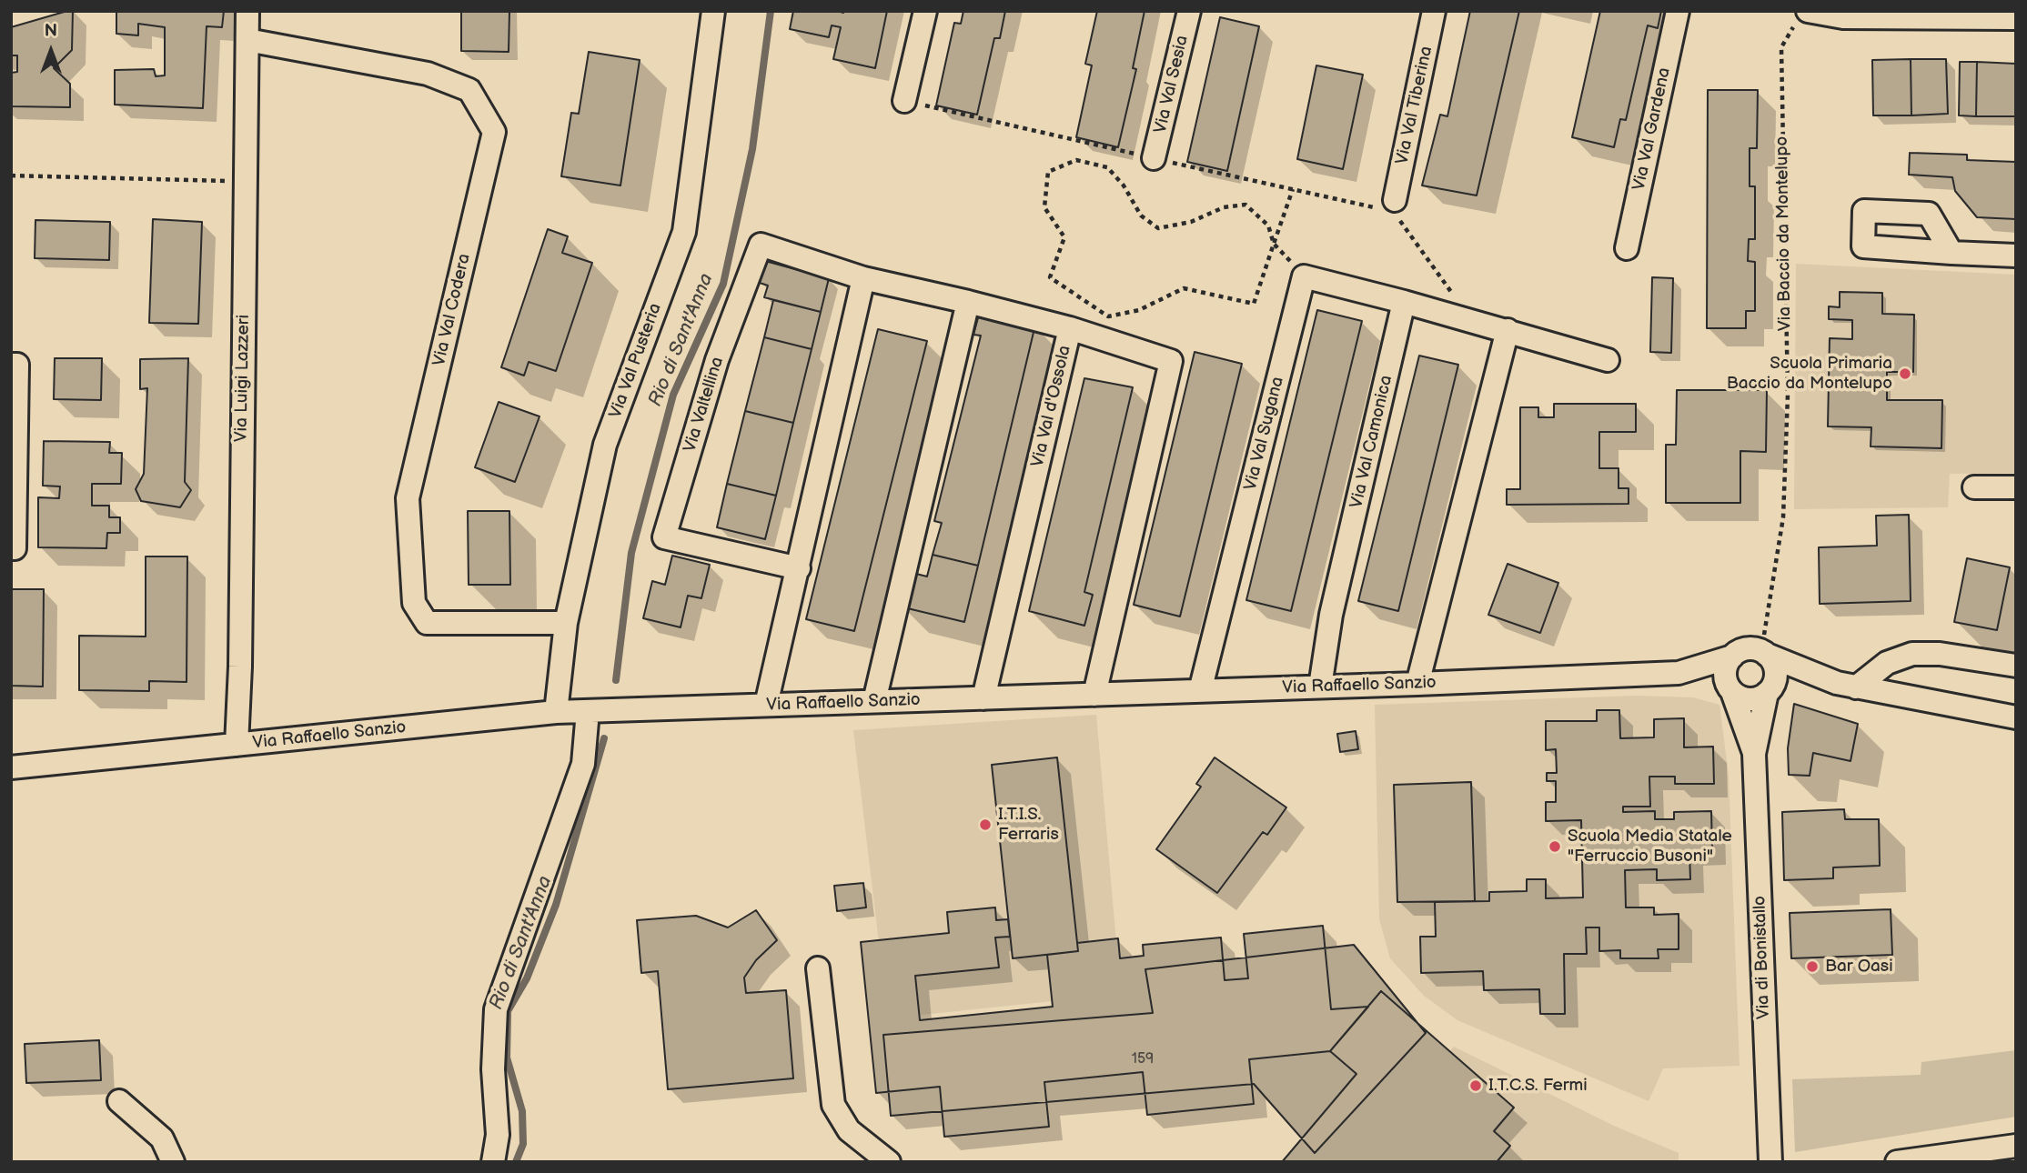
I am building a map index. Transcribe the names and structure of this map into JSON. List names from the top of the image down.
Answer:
{
  "streets": {
    "street": [
      "Via Val Sesia",
      "Via Val Tiberina",
      "Via Val Gardena",
      "Via Val Codera",
      "Via Val Pusteria",
      "Via Luigi Lazzeri",
      "Via Valtellina",
      "Via Val d'Ossola",
      "Via Val Sugana",
      "Via Val Camonica",
      "Via Raffaello Sanzio",
      "Via di Bonistallo"
    ],
    "path": ["Via Baccio da Montelupo"]
  },
  "crossings": [
    ["Via Baccio da Montelupo", "Via Raffaello Sanzio"],
    ["Via Baccio da Montelupo", "Via di Bonistallo"],
    ["Via Val Codera", "Via Val Pusteria"],
    ["Via Val Codera", "Via Luigi Lazzeri"],
    ["Via Val Pusteria", "Via Raffaello Sanzio"],
    ["Via Luigi Lazzeri", "Via Raffaello Sanzio"],
    ["Via Valtellina", "Via Val d'Ossola"],
    ["Via Val d'Ossola", "Via Raffaello Sanzio"],
    ["Via Val Sugana", "Via Val Camonica"],
    ["Via Val Sugana", "Via Raffaello Sanzio"],
    ["Via Val Camonica", "Via Raffaello Sanzio"],
    ["Via Raffaello Sanzio", "Via di Bonistallo"]
  ],
  "water": ["Rio di Sant'Anna"],
  "places": [
    "Scuola Primaria Baccio da Montelupo",
    "I.T.I.S. Ferraris",
    "Scuola Media Statale \"Ferruccio Busoni\"",
    "Bar Oasi",
    "I.T.C.S. Fermi"
  ],
  "house_numbers": ["159"],
  "north": "top"
}
